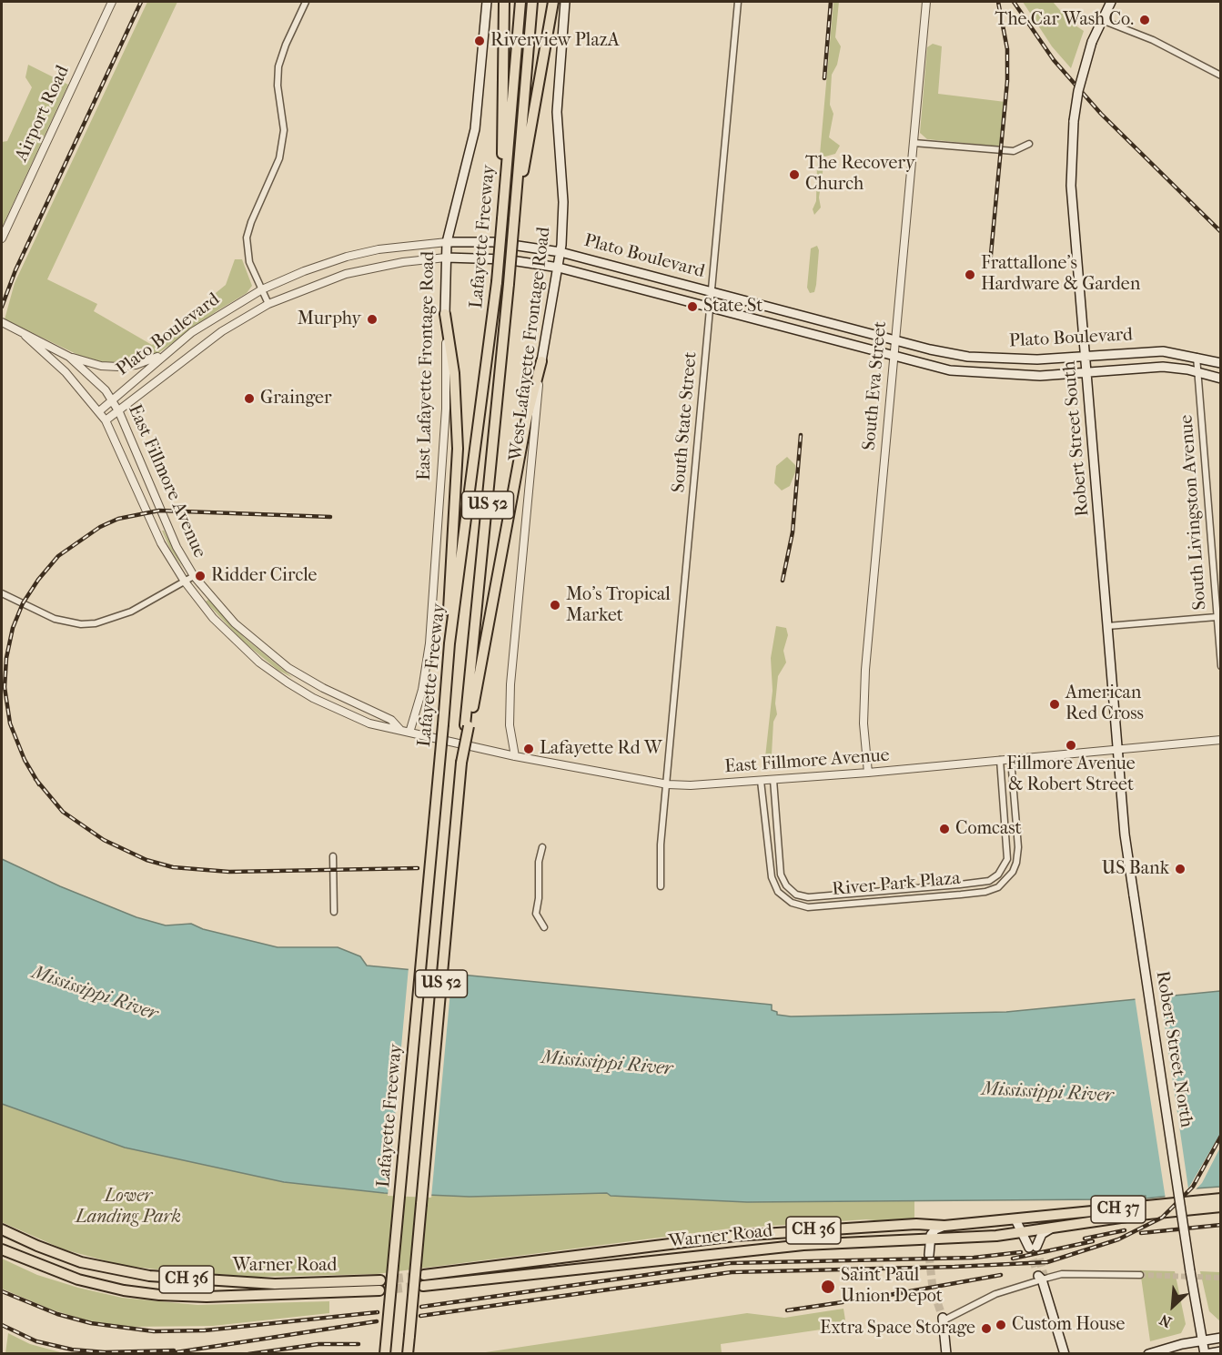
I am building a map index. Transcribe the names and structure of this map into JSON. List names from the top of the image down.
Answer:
{
  "streets": {
    "highway": [
      "Lafayette Freeway",
      "US 52",
      "CH 37",
      "CH 36",
      "Warner Road"
    ],
    "main road": [
      "Plato Boulevard",
      "West Lafayette Frontage Road",
      "East Lafayette Frontage Road",
      "Robert Street South",
      "Robert Street North"
    ],
    "street": [
      "Airport Road",
      "South Eva Street",
      "South State Street",
      "East Fillmore Avenue",
      "South Livingston Avenue",
      "River Park Plaza"
    ]
  },
  "crossings": [
    ["Lafayette Freeway", "US 52"],
    ["Plato Boulevard", "West Lafayette Frontage Road"],
    ["Plato Boulevard", "East Lafayette Frontage Road"],
    ["Plato Boulevard", "South Eva Street"],
    ["Plato Boulevard", "South State Street"],
    ["Plato Boulevard", "Robert Street South"],
    ["Plato Boulevard", "East Fillmore Avenue"],
    ["Plato Boulevard", "South Livingston Avenue"],
    ["West Lafayette Frontage Road", "East Fillmore Avenue"],
    ["East Lafayette Frontage Road", "East Fillmore Avenue"],
    ["South Eva Street", "East Fillmore Avenue"],
    ["South State Street", "East Fillmore Avenue"],
    ["Robert Street South", "East Fillmore Avenue"],
    ["Robert Street South", "Robert Street North"],
    ["East Fillmore Avenue", "River Park Plaza"],
    ["East Fillmore Avenue", "Robert Street North"],
    ["CH 37", "Warner Road"]
  ],
  "water": ["Mississippi River"],
  "parks": ["Lower Landing Park"],
  "places": [
    "The Car Wash Co.",
    "Riverview PlazA",
    "The Recovery Church",
    "Frattallone’s Hardware & Garden",
    "State St",
    "Murphy",
    "Grainger",
    "Ridder Circle",
    "Mo's Tropical Market",
    "American Red Cross",
    "Fillmore Avenue & Robert Street",
    "Lafayette Rd W",
    "Comcast",
    "US Bank",
    "Saint Paul Union Depot",
    "Custom House",
    "Extra Space Storage"
  ],
  "north": "bottom left"
}
